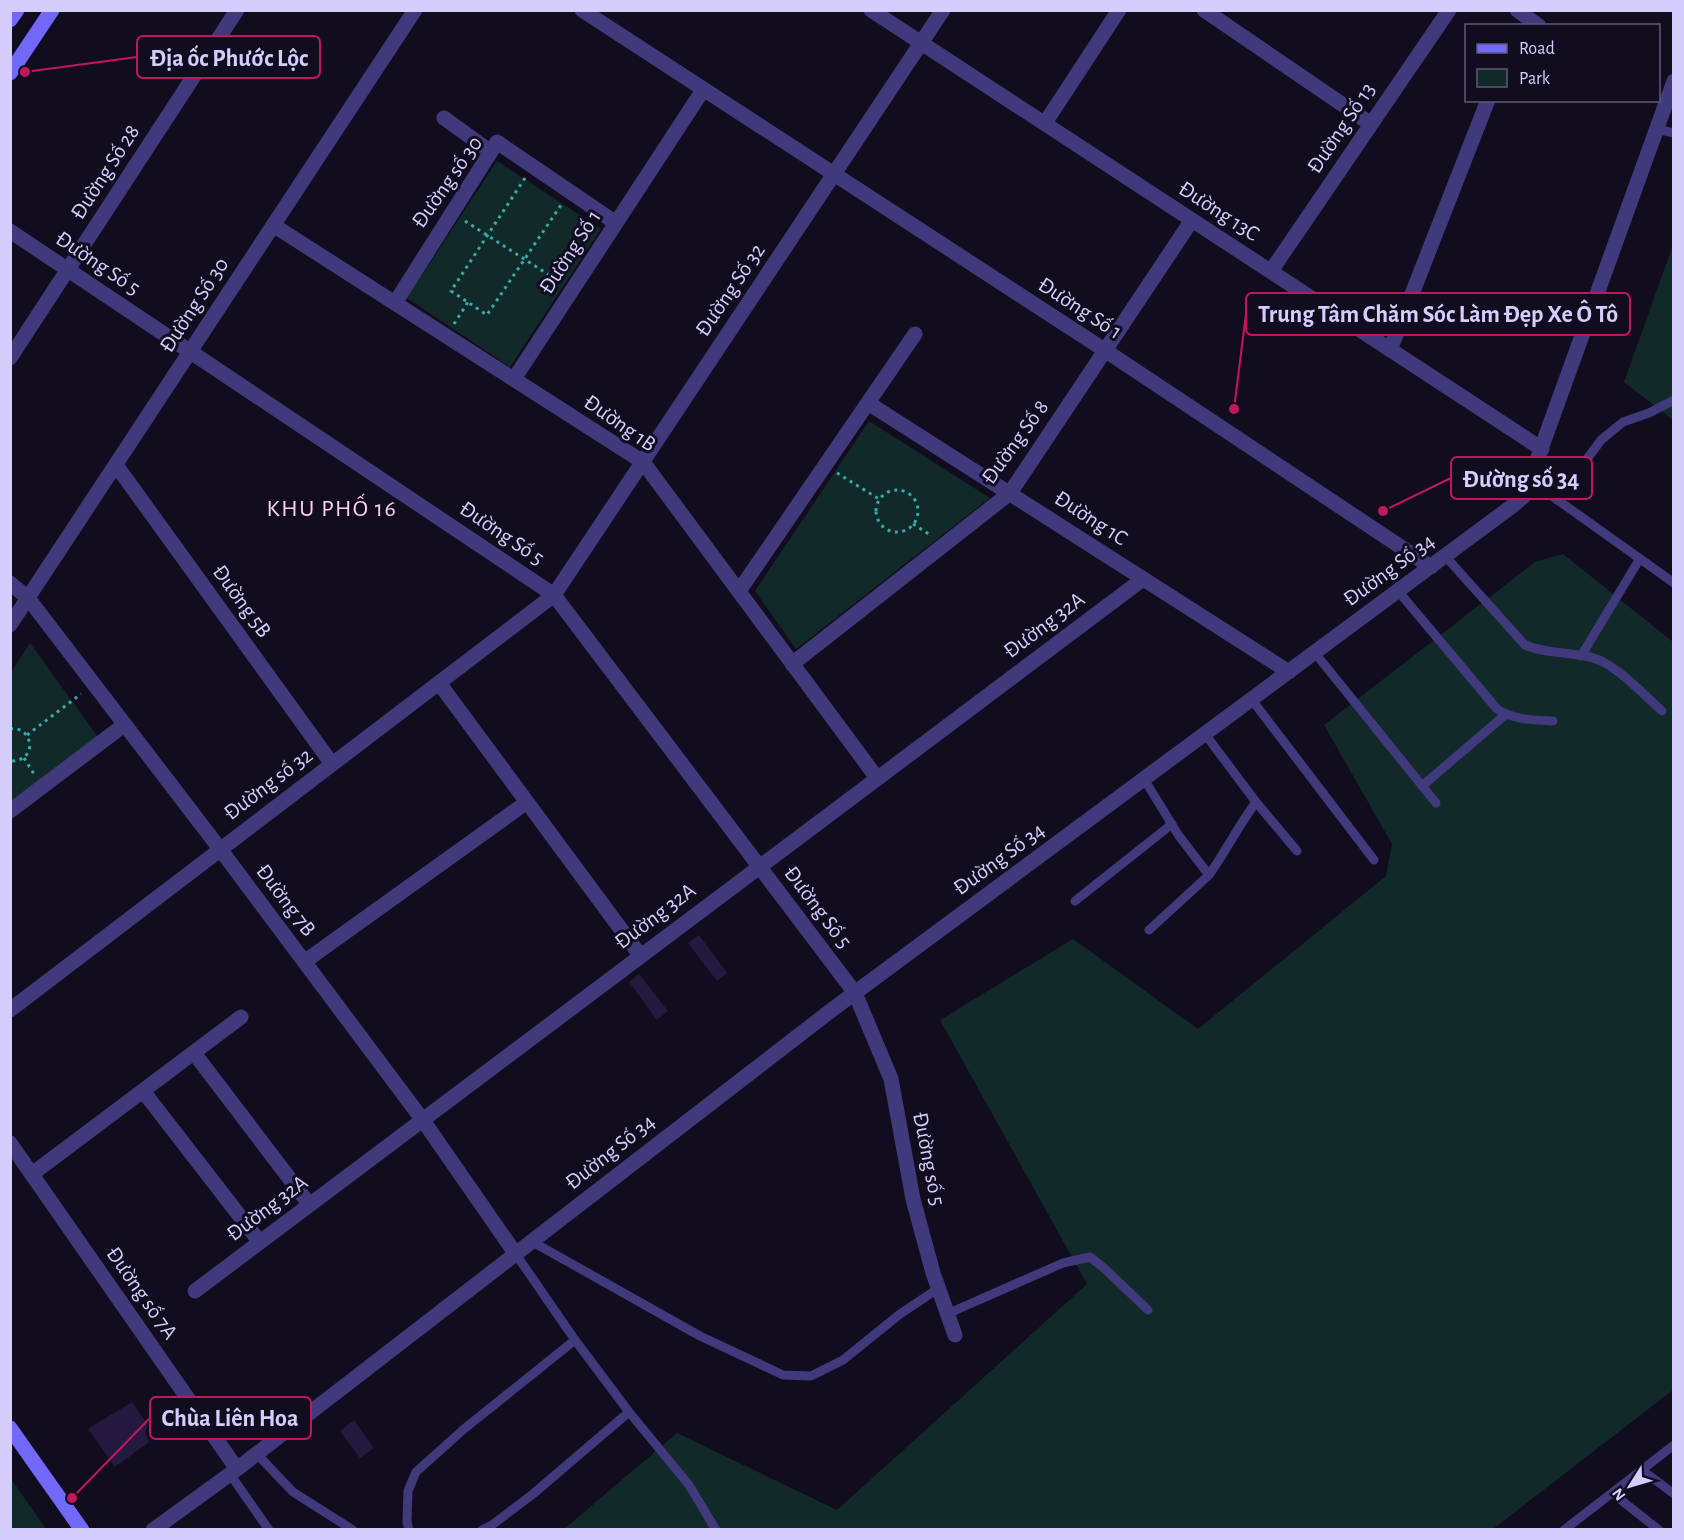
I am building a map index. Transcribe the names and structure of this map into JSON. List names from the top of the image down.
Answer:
{
  "streets": {
    "street": [
      "Đường Số 13",
      "Đường Số 28",
      "Đường số 30",
      "Đường 13C",
      "Đường Số 1",
      "Đường Số 5",
      "Đường Số 32",
      "Đường Số 30",
      "Đường 1B",
      "Đường Số 8",
      "Đường 1C",
      "Đường Số 34",
      "Đường 5B",
      "Đường 32A",
      "Đường số 32",
      "Đường 7B",
      "Đường số 5",
      "Đường số 7A"
    ]
  },
  "crossings": [
    ["Đường Số 13", "Đường 13C"],
    ["Đường Số 28", "Đường Số 5"],
    ["Đường số 30", "Đường Số 1"],
    ["Đường số 30", "Đường 1B"],
    ["Đường 13C", "Đường Số 32"],
    ["Đường 13C", "Đường Số 8"],
    ["Đường 13C", "Đường Số 34"],
    ["Đường Số 1", "Đường Số 32"],
    ["Đường Số 1", "Đường 1B"],
    ["Đường Số 1", "Đường Số 8"],
    ["Đường Số 1", "Đường Số 34"],
    ["Đường Số 5", "Đường Số 32"],
    ["Đường Số 5", "Đường Số 30"],
    ["Đường Số 5", "Đường Số 34"],
    ["Đường Số 5", "Đường 32A"],
    ["Đường Số 5", "Đường số 32"],
    ["Đường Số 5", "Đường số 5"],
    ["Đường Số 32", "Đường 1B"],
    ["Đường Số 32", "Đường số 32"],
    ["Đường Số 30", "Đường 1B"],
    ["Đường Số 30", "Đường 5B"],
    ["Đường Số 30", "Đường 7B"],
    ["Đường 1B", "Đường Số 8"],
    ["Đường 1B", "Đường 32A"],
    ["Đường Số 8", "Đường 1C"],
    ["Đường 1C", "Đường Số 34"],
    ["Đường 1C", "Đường 32A"],
    ["Đường Số 34", "Đường 7B"],
    ["Đường Số 34", "Đường số 5"],
    ["Đường Số 34", "Đường số 7A"],
    ["Đường 5B", "Đường số 32"],
    ["Đường 32A", "Đường 7B"],
    ["Đường số 32", "Đường 7B"]
  ],
  "districts": ["KHU PHỐ 16"],
  "places": [
    "Địa ốc Phước Lộc",
    "Trung Tâm Chăm Sóc Làm Đẹp Xe Ô Tô",
    "Đường số 34",
    "Chùa Liên Hoa"
  ],
  "legend": ["Road", "Park"],
  "north": "bottom left"
}
